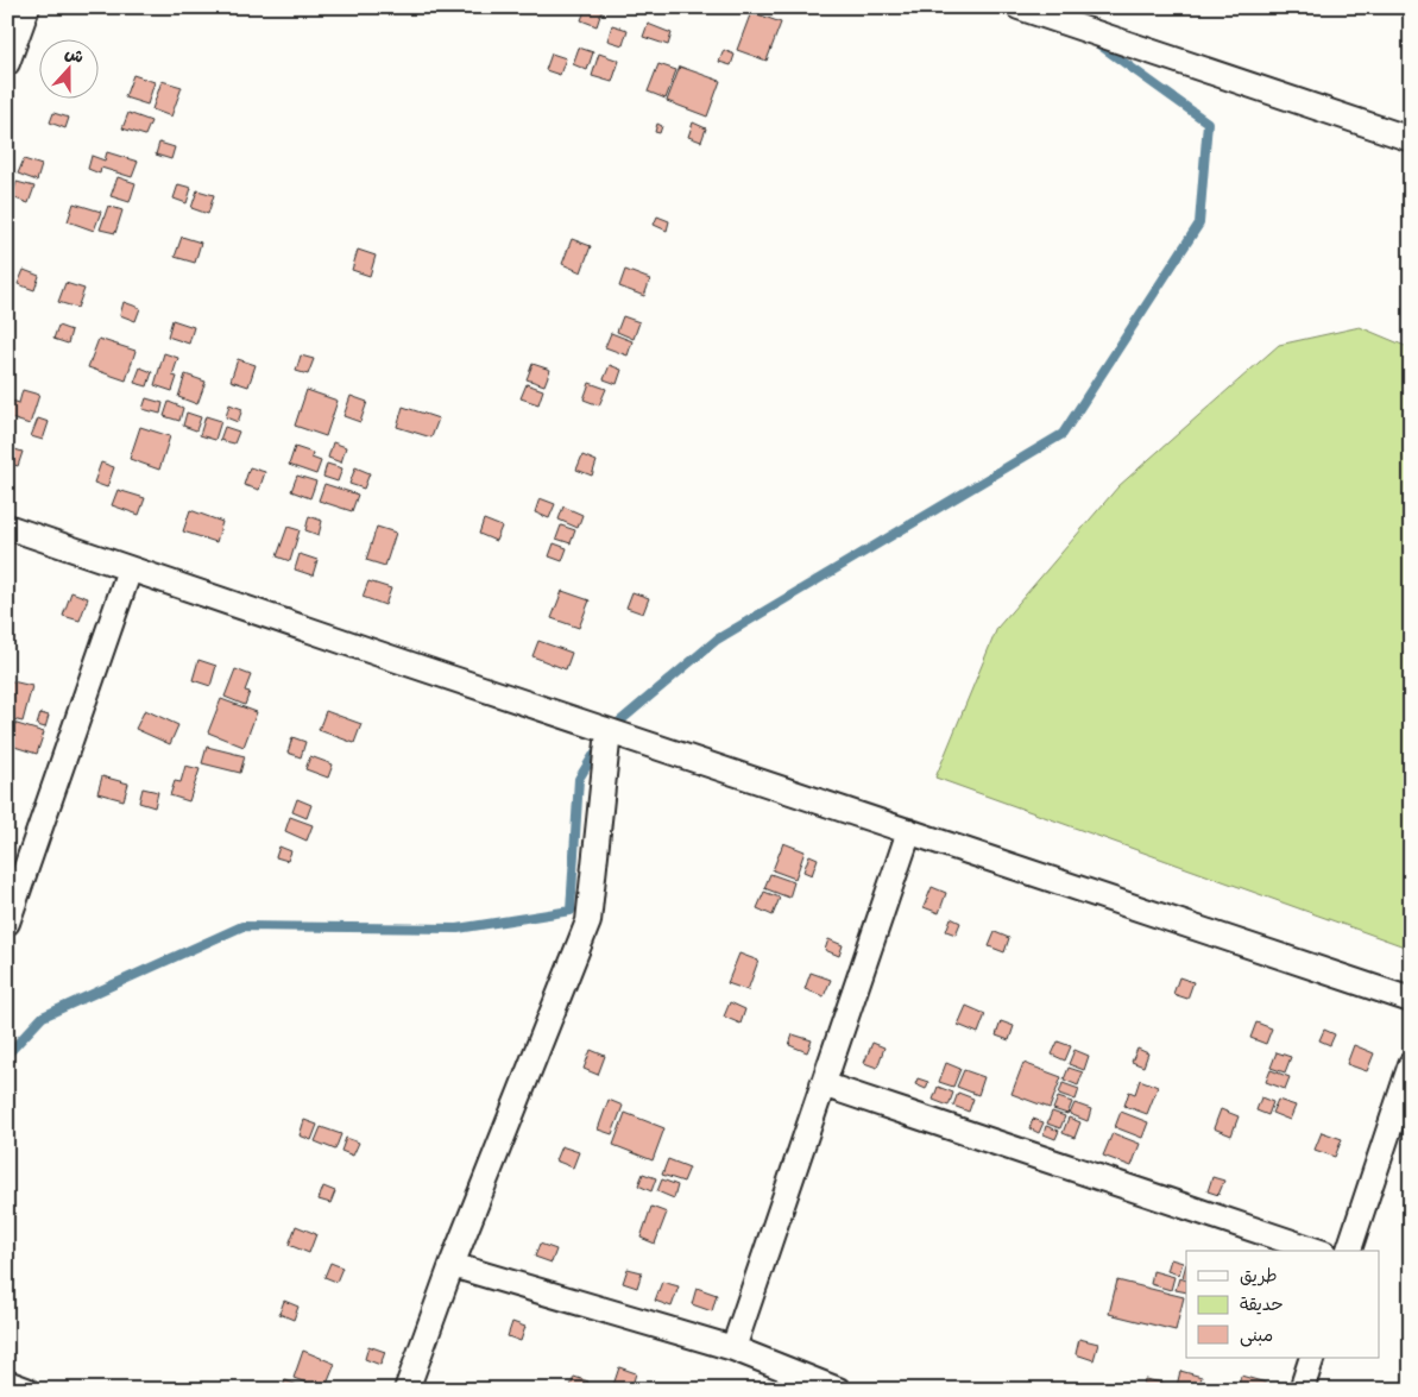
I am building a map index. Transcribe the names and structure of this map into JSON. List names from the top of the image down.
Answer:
{
  "legend": ["طريق", "حديقة", "مبنى"],
  "north": "top"
}
